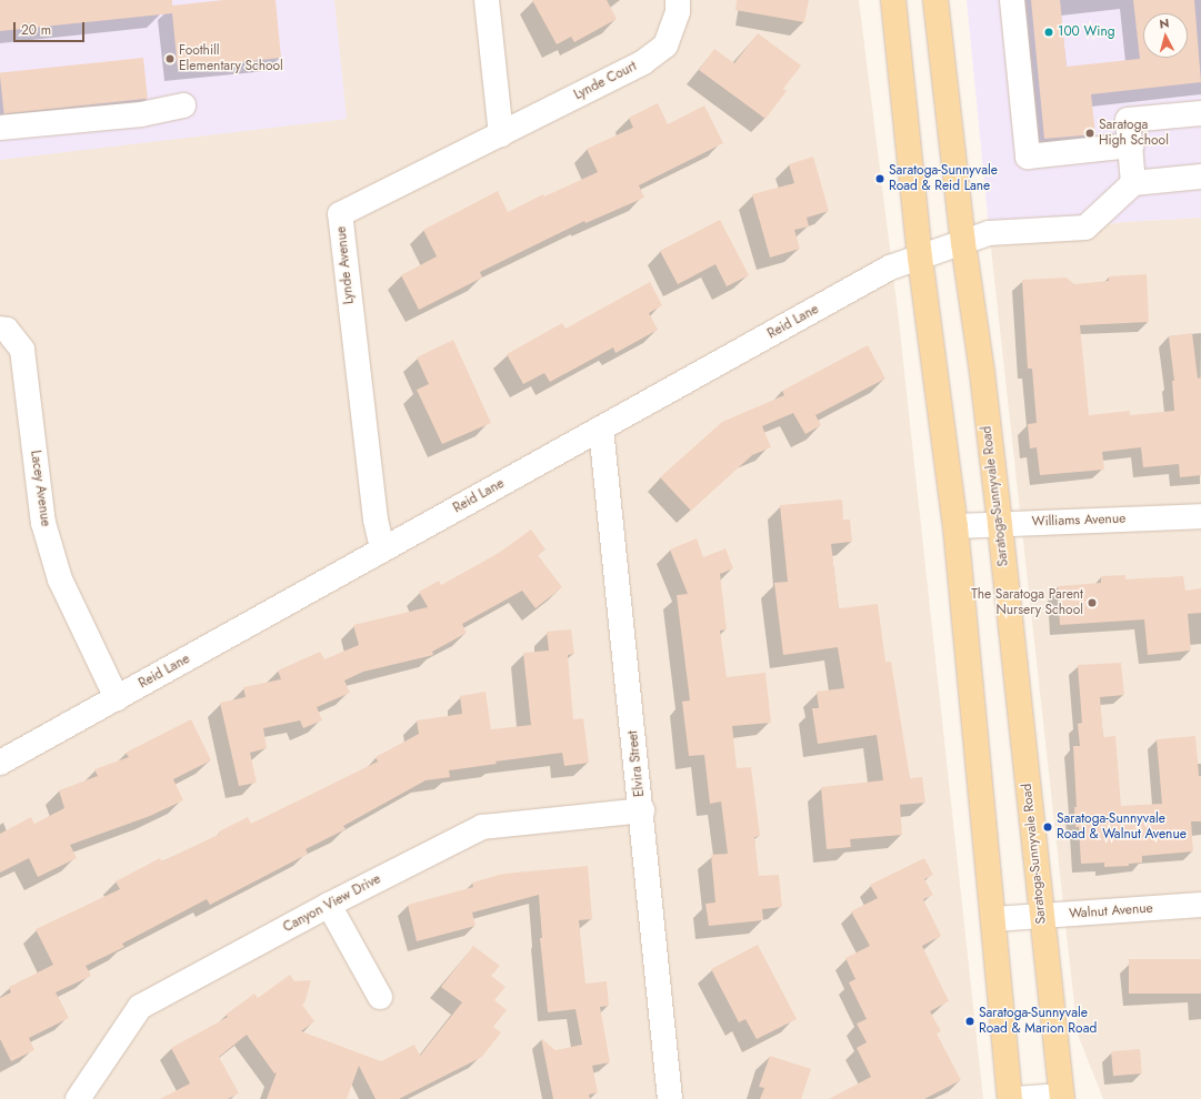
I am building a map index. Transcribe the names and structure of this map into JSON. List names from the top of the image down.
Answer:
{
  "streets": {
    "main road": ["Saratoga-Sunnyvale Road"],
    "street": [
      "Lynde Court",
      "Lynde Avenue",
      "Reid Lane",
      "Lacey Avenue",
      "Williams Avenue",
      "Elvira Street",
      "Canyon View Drive",
      "Walnut Avenue"
    ]
  },
  "crossings": [
    ["Lynde Court", "Lynde Avenue"],
    ["Lynde Avenue", "Reid Lane"],
    ["Reid Lane", "Lacey Avenue"],
    ["Reid Lane", "Saratoga-Sunnyvale Road"],
    ["Reid Lane", "Elvira Street"],
    ["Saratoga-Sunnyvale Road", "Williams Avenue"],
    ["Saratoga-Sunnyvale Road", "Walnut Avenue"],
    ["Elvira Street", "Canyon View Drive"]
  ],
  "places": [
    "100 Wing",
    "Foothill Elementary School",
    "Saratoga High School",
    "Saratoga-Sunnyvale Road & Reid Lane",
    "The Saratoga Parent Nursery School",
    "Saratoga-Sunnyvale Road & Walnut Avenue",
    "Saratoga-Sunnyvale Road & Marion Road"
  ],
  "scale_bar": "20 m",
  "north": "top"
}
